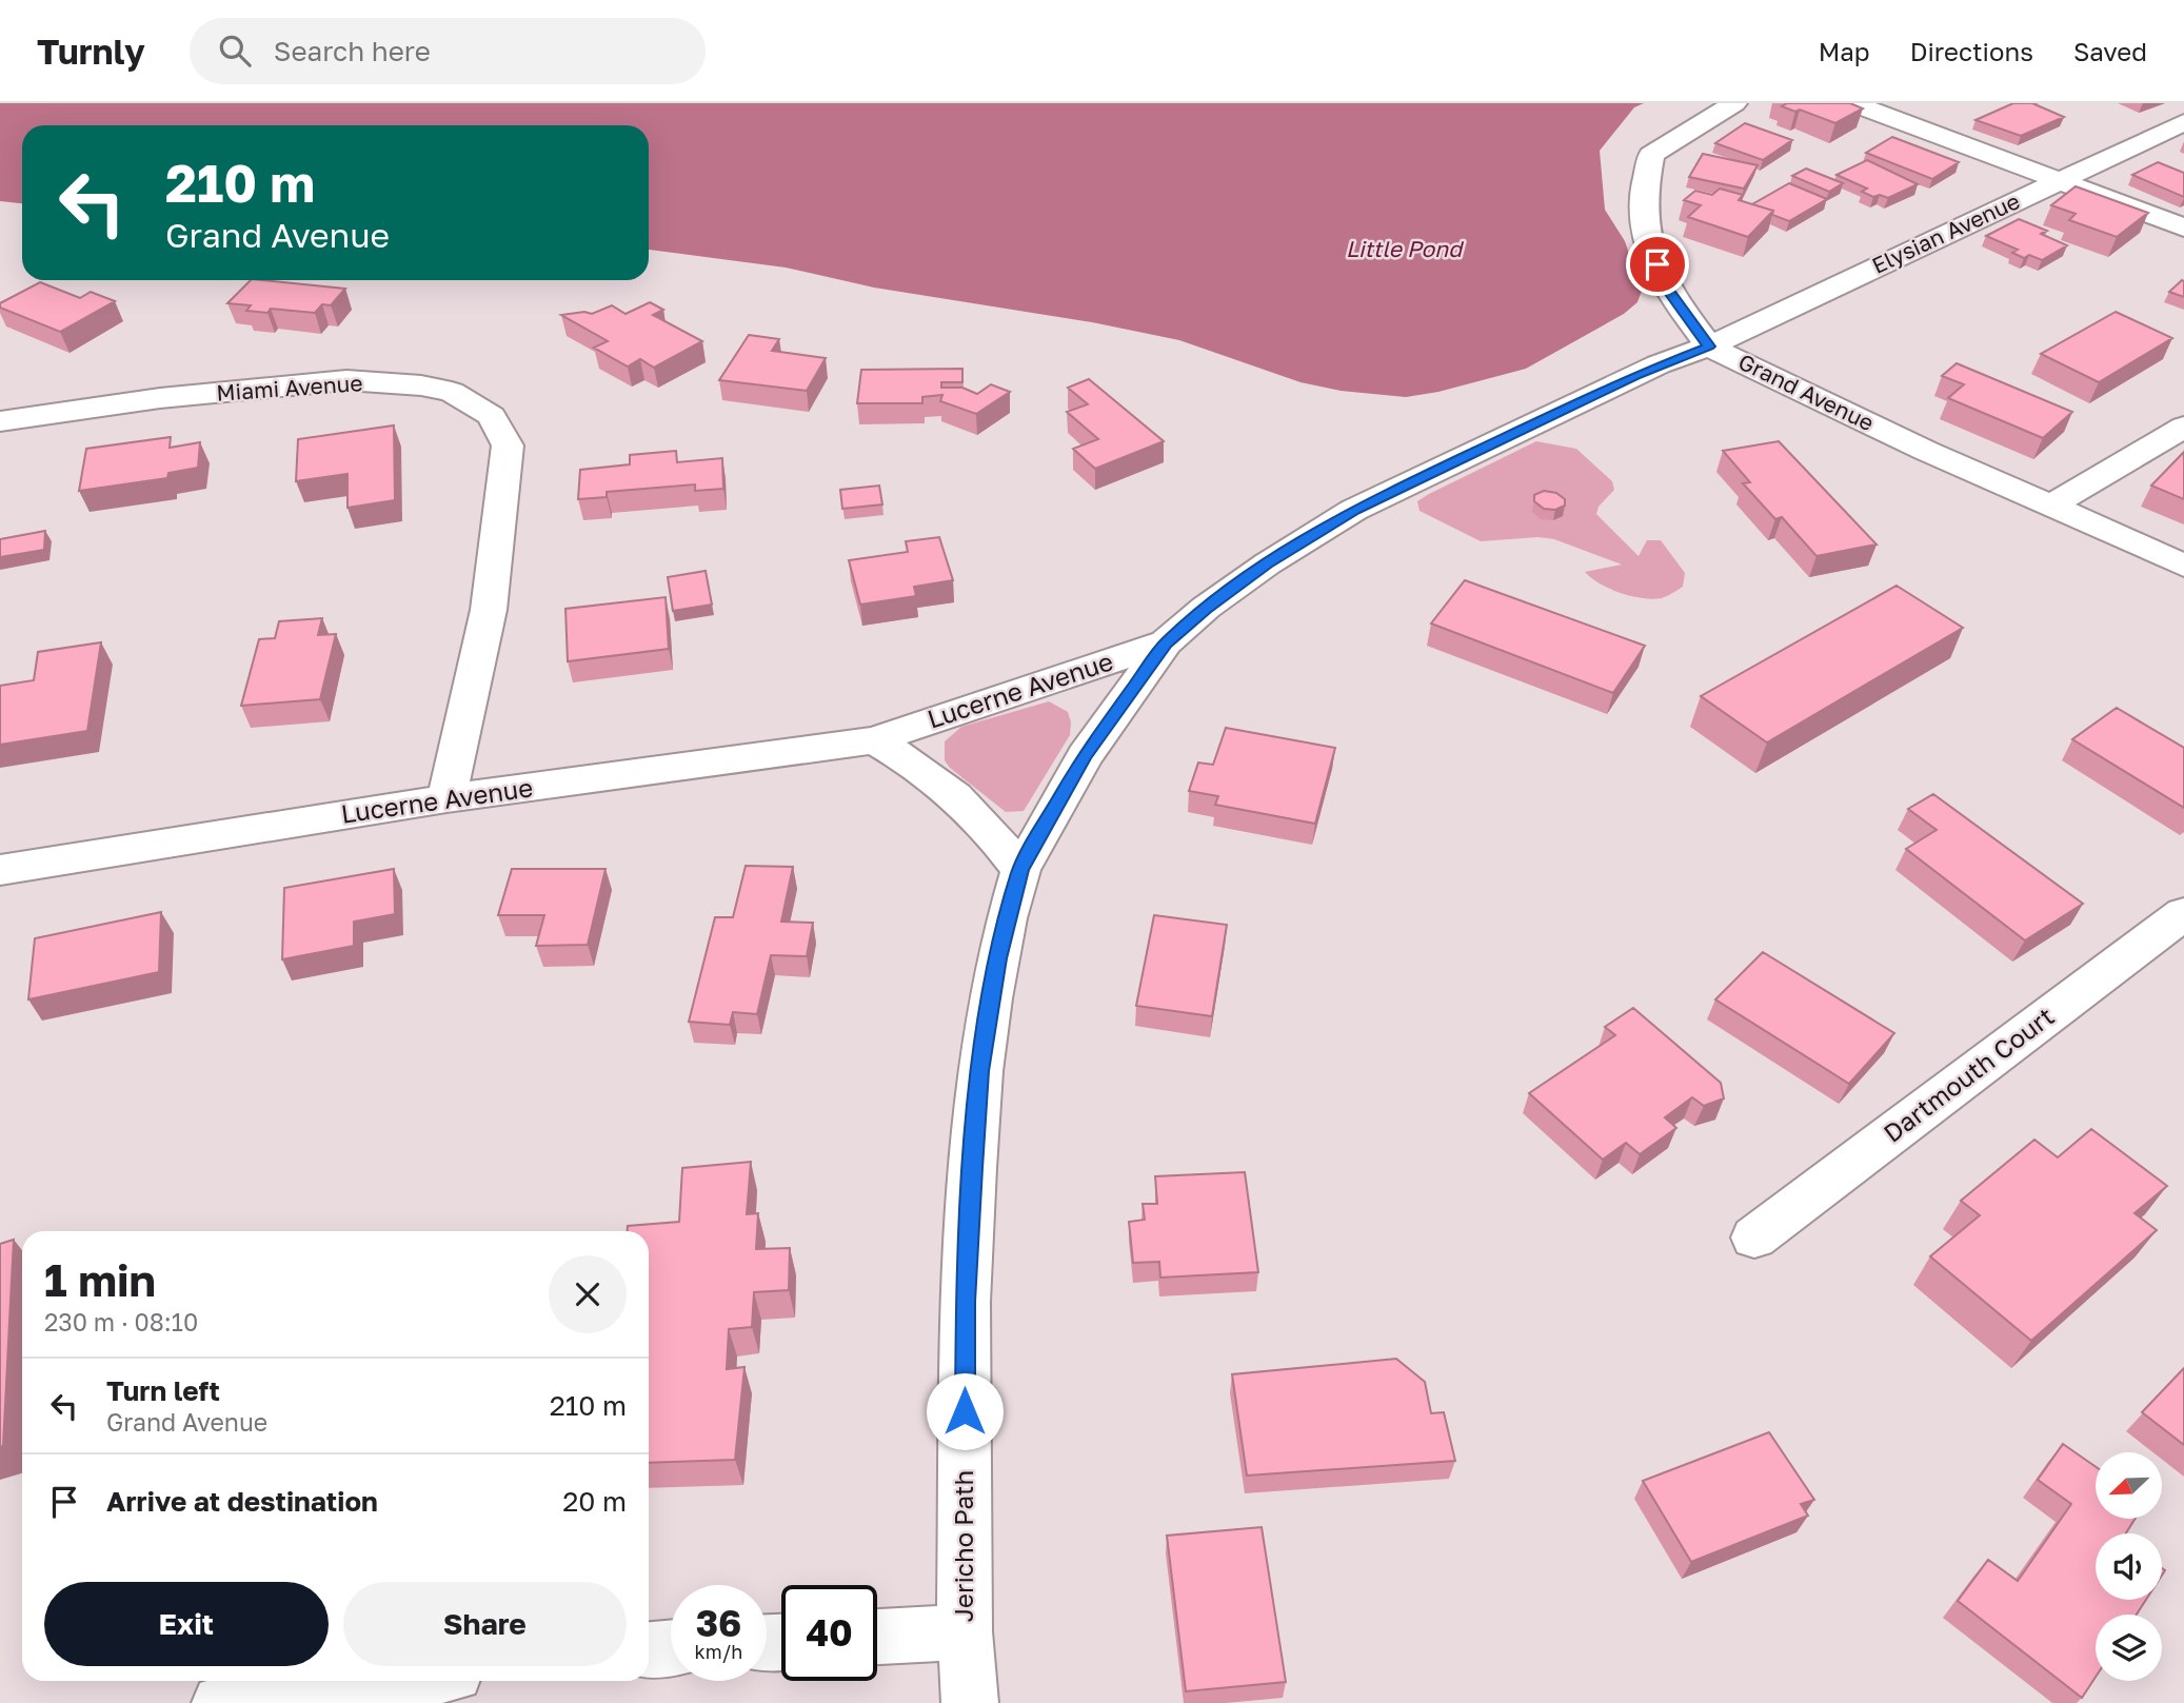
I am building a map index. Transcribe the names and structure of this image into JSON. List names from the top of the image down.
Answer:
{
  "streets": {
    "street": [
      "Elysian Avenue",
      "Miami Avenue",
      "Grand Avenue",
      "Lucerne Avenue",
      "Dartmouth Court",
      "Jericho Path"
    ]
  },
  "crossings": [
    ["Elysian Avenue", "Grand Avenue"],
    ["Elysian Avenue", "Jericho Path"],
    ["Miami Avenue", "Lucerne Avenue"],
    ["Grand Avenue", "Jericho Path"],
    ["Lucerne Avenue", "Jericho Path"]
  ],
  "water": ["Little Pond"],
  "north": "bottom left",
  "page": {
    "header": "Turnly",
    "search": "Search here",
    "nav": ["Map", "Directions", "Saved"],
    "turn": ["210 m", "Grand Avenue"],
    "heading": ["1 min", "230 m · 08:10"],
    "list": [
      {
        "name": "Turn left",
        "note": "Grand Avenue",
        "value": "210 m"
      },
      {
        "name": "Arrive at destination",
        "value": "20 m"
      }
    ],
    "buttons": ["Exit", "Share"],
    "speed": "36 km/h",
    "limit": "40"
  }
}
